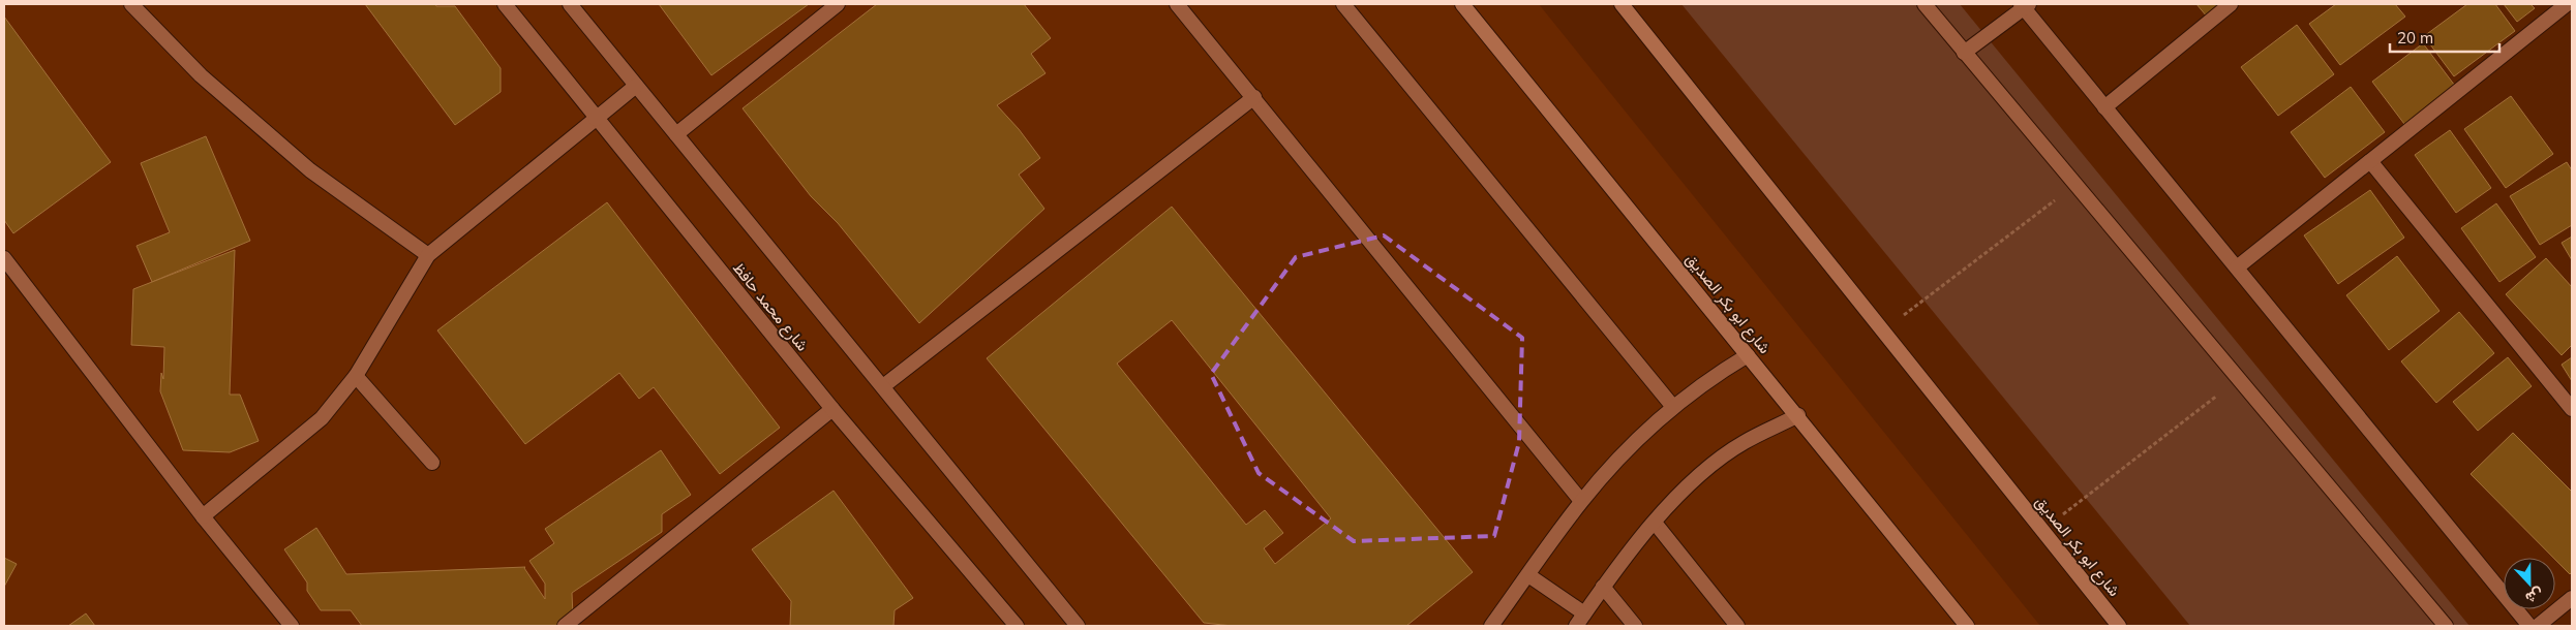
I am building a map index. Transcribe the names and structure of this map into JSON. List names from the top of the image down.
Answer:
{
  "streets": {
    "main road": ["شارع ابو بكر الصديق"],
    "street": ["شارع محمد حافظ"]
  },
  "scale_bar": "20 m",
  "north": "bottom"
}
